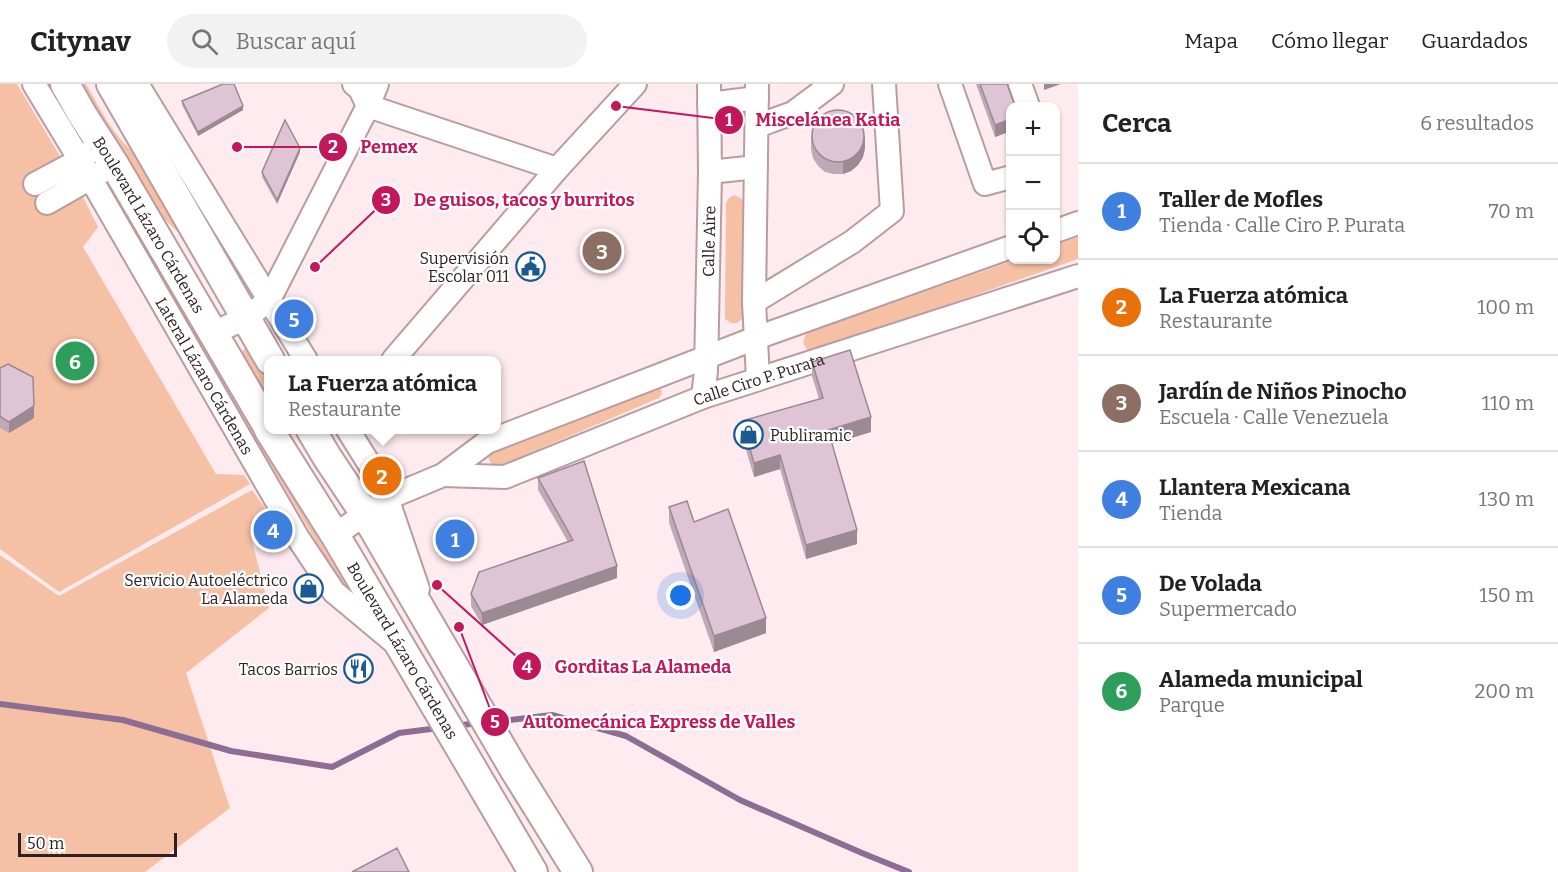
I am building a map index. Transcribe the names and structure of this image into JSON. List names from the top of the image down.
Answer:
{
  "streets": {
    "main road": ["Boulevard Lázaro Cárdenas"],
    "street": ["Calle Aire", "Lateral Lázaro Cárdenas", "Calle Ciro P. Purata"]
  },
  "crossings": [
    ["Boulevard Lázaro Cárdenas", "Lateral Lázaro Cárdenas"],
    ["Boulevard Lázaro Cárdenas", "Calle Ciro P. Purata"],
    ["Calle Aire", "Calle Ciro P. Purata"]
  ],
  "places": {
    "other": [
      "Miscelánea Katia",
      "Pemex",
      "De guisos, tacos y burritos",
      "Gorditas La Alameda",
      "Automecánica Express de Valles"
    ],
    "public building": ["Supervisión Escolar 011"],
    "shop": ["Publiramic", "Servicio Autoeléctrico La Alameda"],
    "restaurant": ["Tacos Barrios"]
  },
  "scale_bar": "50 m",
  "page": {
    "header": "Citynav",
    "search": "Buscar aquí",
    "nav": ["Mapa", "Cómo llegar", "Guardados"],
    "heading": ["Cerca", "6 resultados"],
    "map_buttons": ["+", "−"],
    "list": [
      {
        "mark": "1",
        "name": "Taller de Mofles",
        "note": "Tienda · Calle Ciro P. Purata",
        "value": "70 m"
      },
      {
        "mark": "2",
        "name": "La Fuerza atómica",
        "note": "Restaurante",
        "value": "100 m"
      },
      {
        "mark": "3",
        "name": "Jardín de Niños Pinocho",
        "note": "Escuela · Calle Venezuela",
        "value": "110 m"
      },
      {
        "mark": "4",
        "name": "Llantera Mexicana",
        "note": "Tienda",
        "value": "130 m"
      },
      {
        "mark": "5",
        "name": "De Volada",
        "note": "Supermercado",
        "value": "150 m"
      },
      {
        "mark": "6",
        "name": "Alameda municipal",
        "note": "Parque",
        "value": "200 m"
      }
    ],
    "pins": [
      "3",
      "5",
      "6",
      "2",
      "4",
      "1"
    ],
    "popup": ["La Fuerza atómica", "Restaurante"],
    "scale": "50 m"
  }
}
